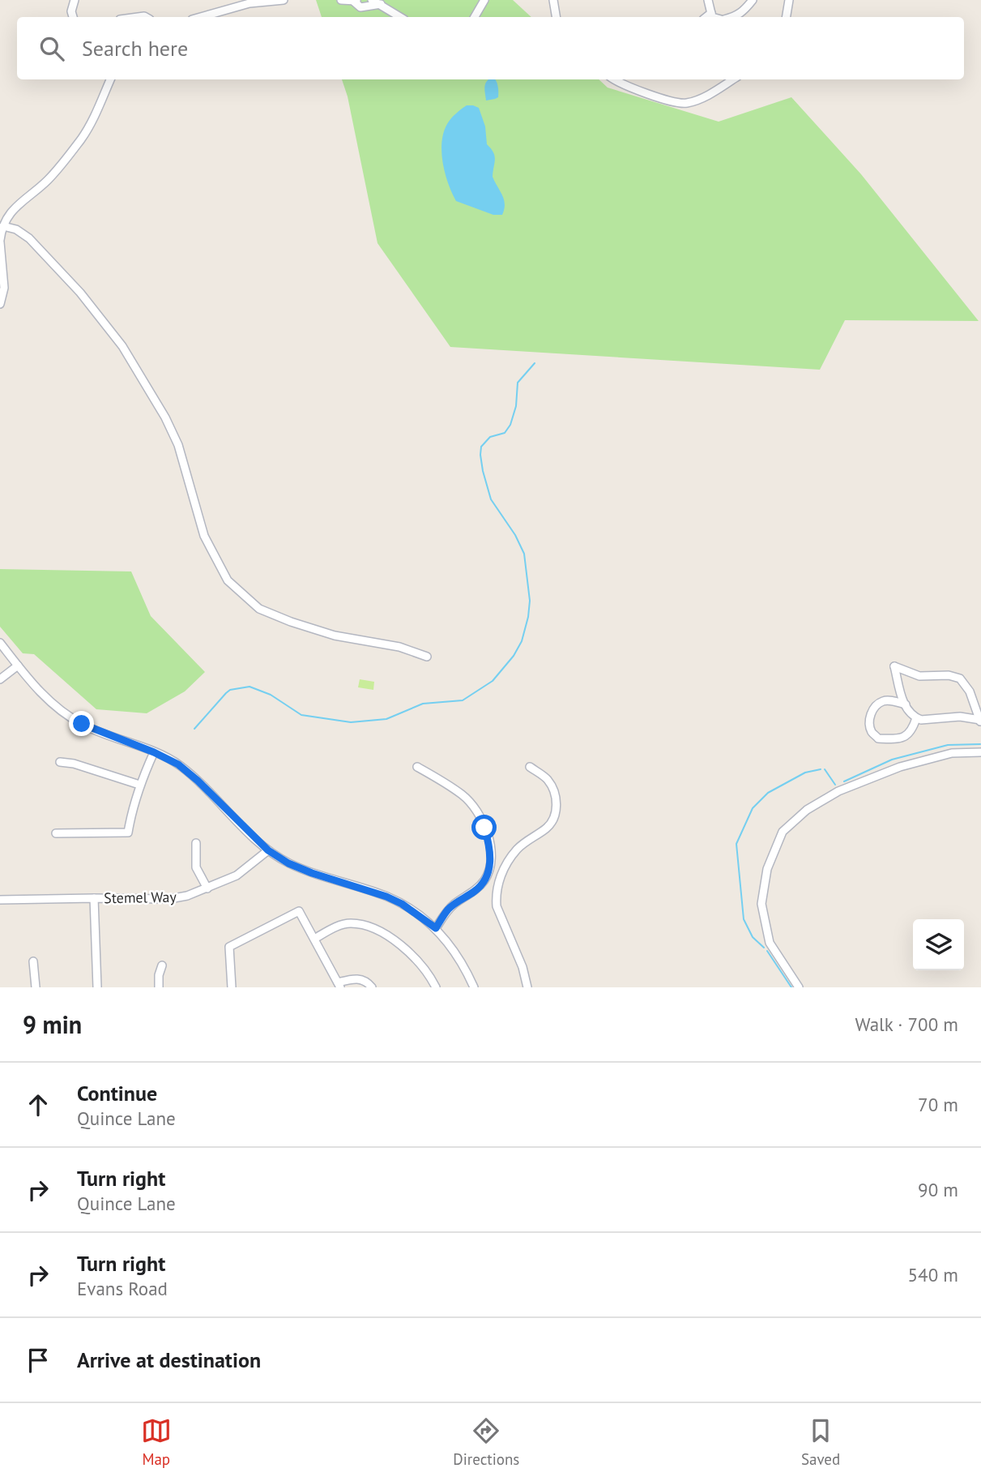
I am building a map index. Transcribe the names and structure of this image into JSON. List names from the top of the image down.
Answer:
{
  "streets": {
    "street": ["Stemel Way"]
  },
  "page": {
    "search": "Search here",
    "heading": ["9 min", "Walk · 700 m"],
    "list": [
      ["Continue", "Quince Lane", "70 m"],
      ["Turn right", "Quince Lane", "90 m"],
      ["Turn right", "Evans Road", "540 m"],
      "Arrive at destination"
    ],
    "nav": ["Map", "Directions", "Saved"]
  }
}
